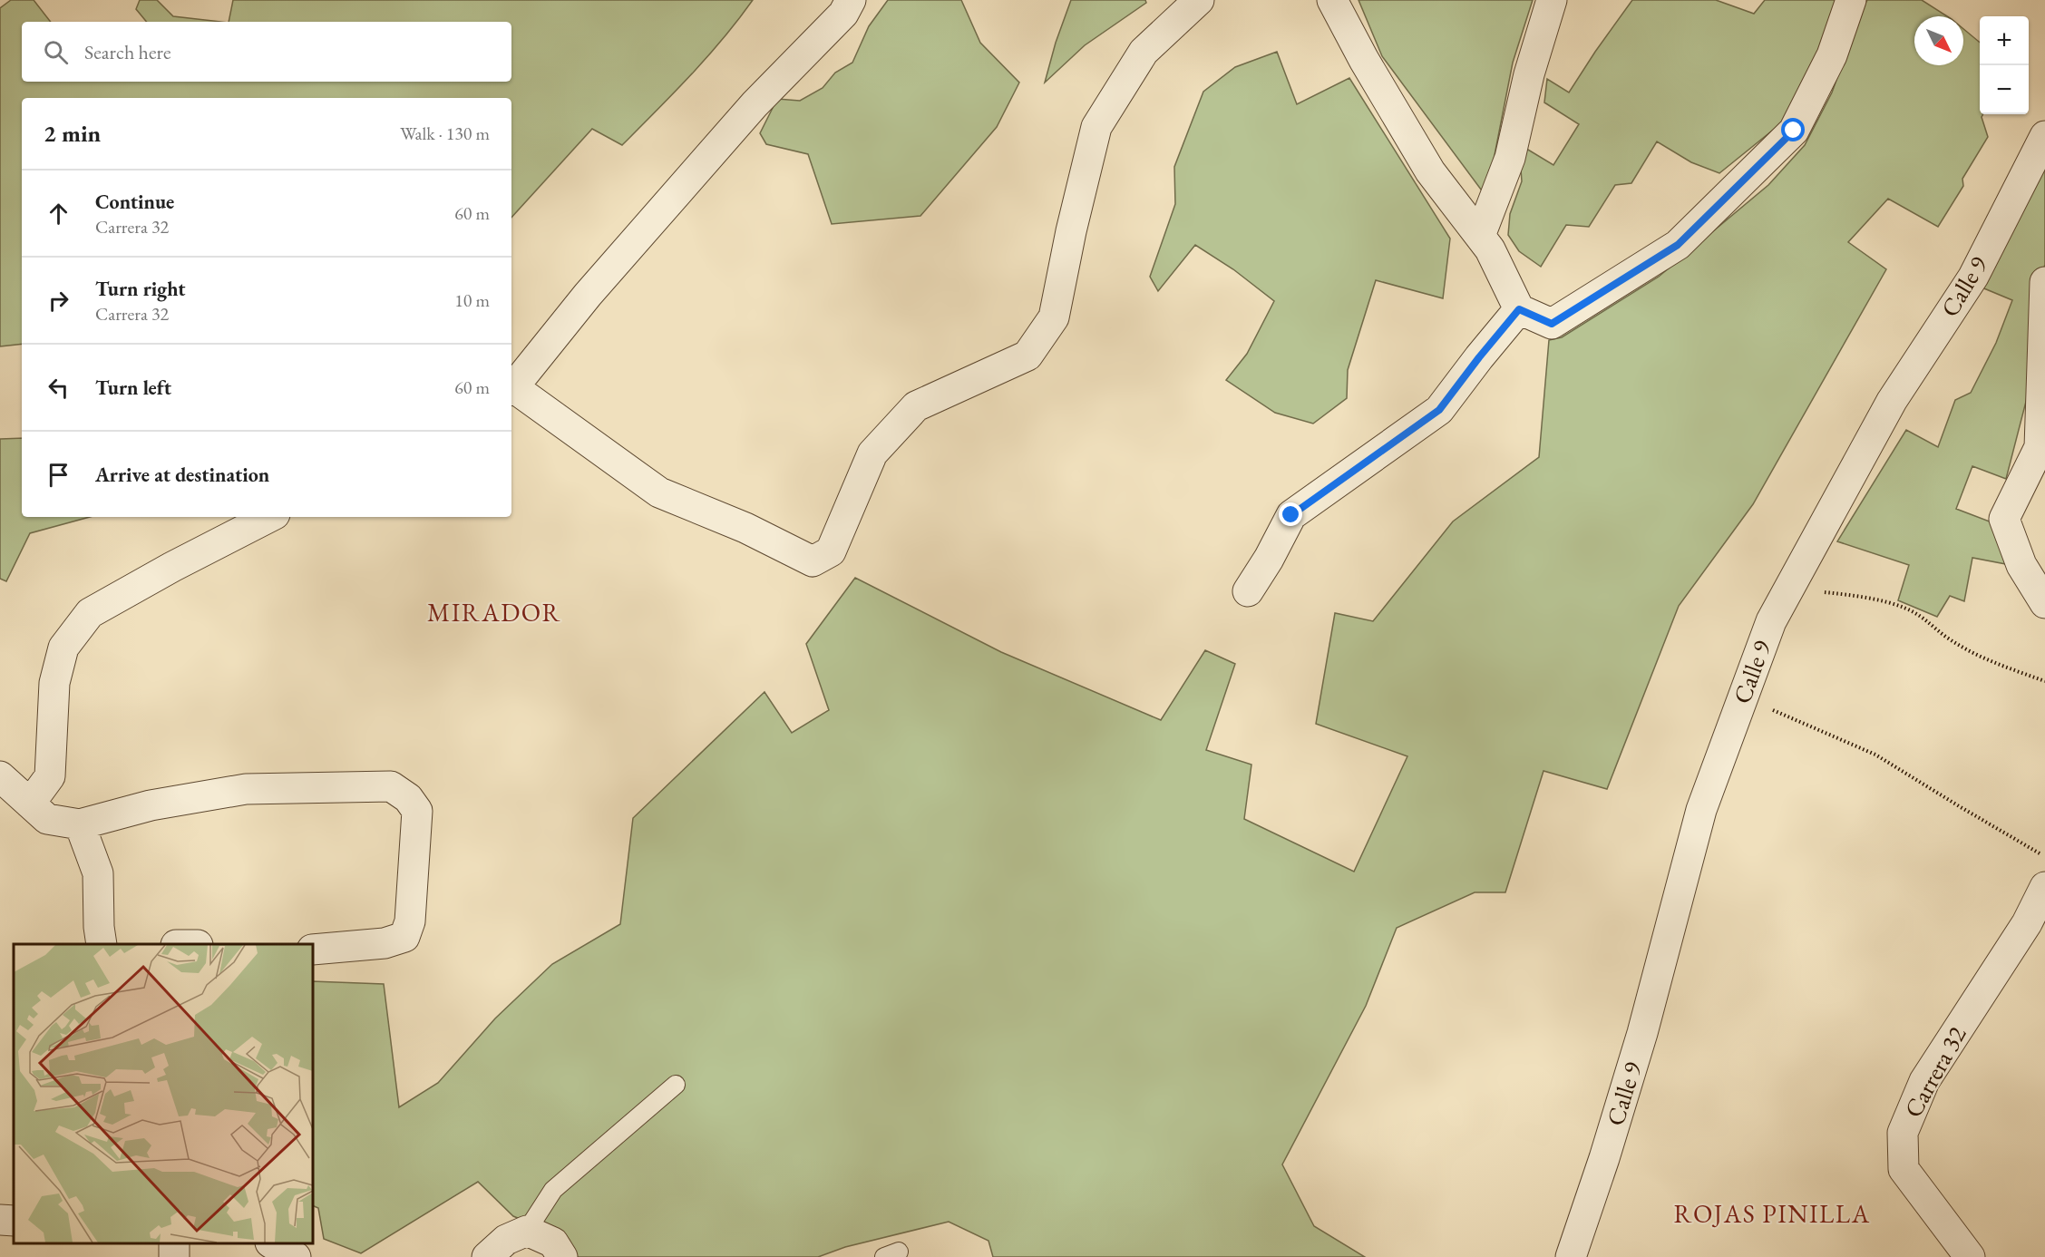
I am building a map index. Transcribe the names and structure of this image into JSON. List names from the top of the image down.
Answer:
{
  "streets": {
    "street": ["Calle 9", "Carrera 32"]
  },
  "districts": ["MIRADOR", "ROJAS PINILLA"],
  "north": "bottom right",
  "page": {
    "map_buttons": ["+", "−"],
    "search": "Search here",
    "heading": ["2 min", "Walk · 130 m"],
    "list": [
      ["Continue", "Carrera 32", "60 m"],
      ["Turn right", "Carrera 32", "10 m"],
      ["Turn left", "60 m"],
      "Arrive at destination"
    ]
  }
}
